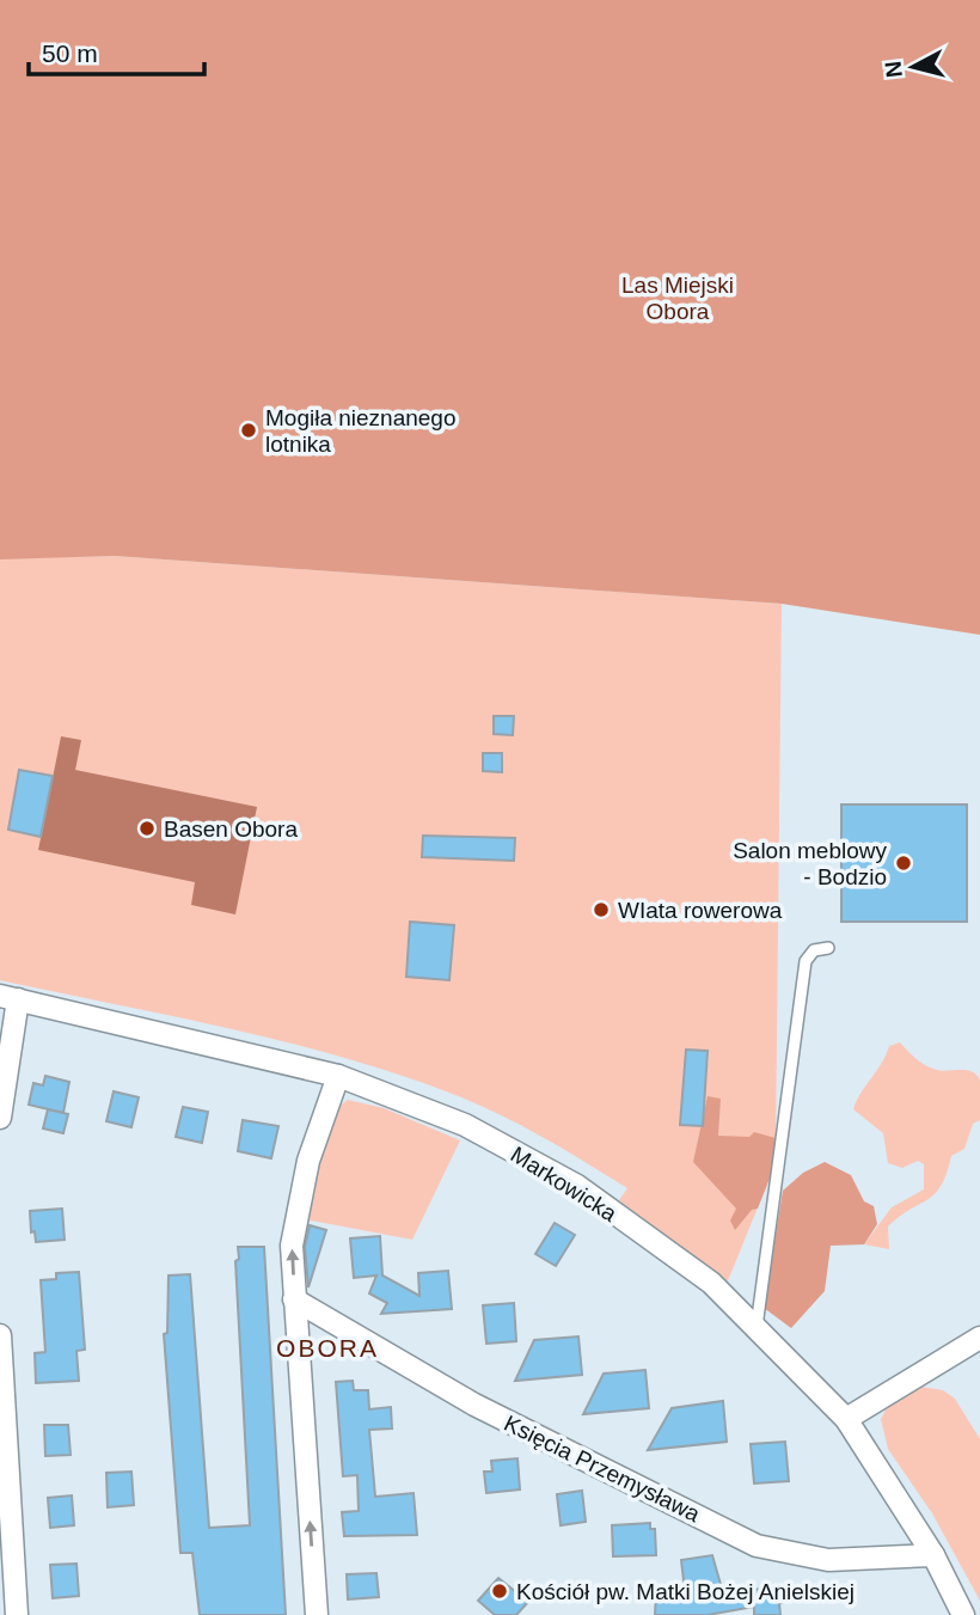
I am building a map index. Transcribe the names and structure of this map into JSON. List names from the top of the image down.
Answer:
{
  "streets": {
    "street": ["Markowicka", "Księcia Przemysława"]
  },
  "crossings": [
    ["Markowicka", "Księcia Przemysława"]
  ],
  "districts": ["OBORA"],
  "parks": ["Las Miejski Obora"],
  "places": [
    "Mogiła nieznanego lotnika",
    "Basen Obora",
    "Salon meblowy - Bodzio",
    "WIata rowerowa",
    "Kościół pw. Matki Bożej Anielskiej"
  ],
  "scale_bar": "50 m",
  "north": "left"
}
